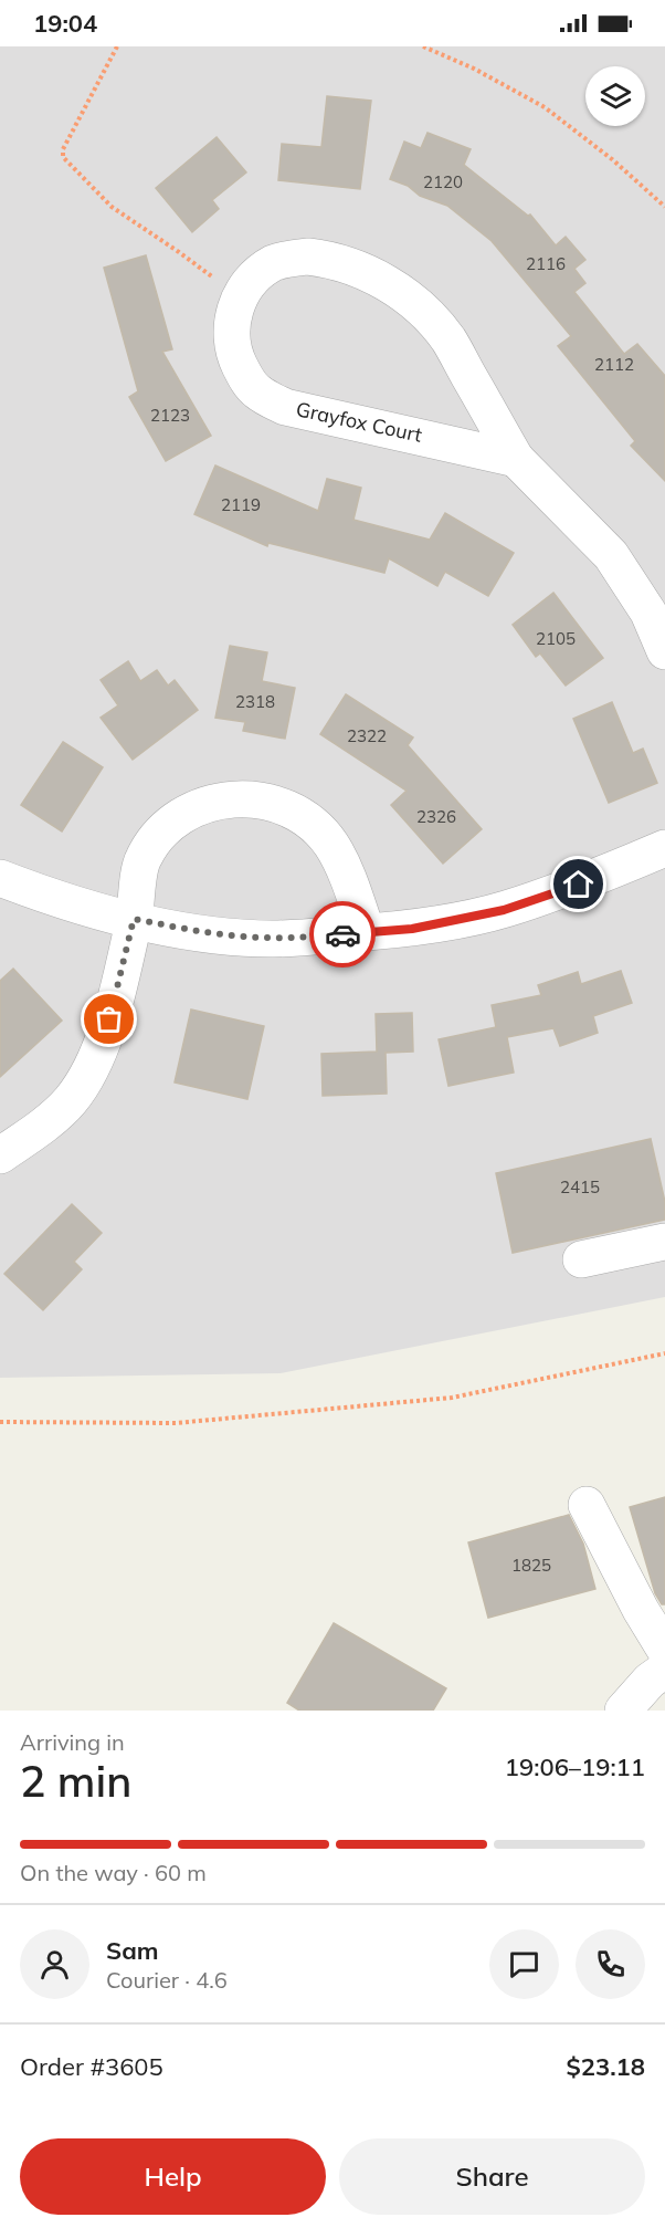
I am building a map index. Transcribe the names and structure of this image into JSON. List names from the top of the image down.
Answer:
{
  "streets": {
    "street": ["Grayfox Court"]
  },
  "house_numbers": [
    "2120",
    "2116",
    "2112",
    "2123",
    "2119",
    "2105",
    "2318",
    "2322",
    "2326",
    "2415",
    "1825"
  ],
  "page": {
    "status": "19:04",
    "heading": ["2 min", "Arriving in", "19:06–19:11"],
    "panel": [
      "Sam",
      "Courier · 4.6",
      "Order #3605",
      "$23.18"
    ],
    "bar": "On the way · 60 m",
    "buttons": ["Help", "Share"]
  }
}
